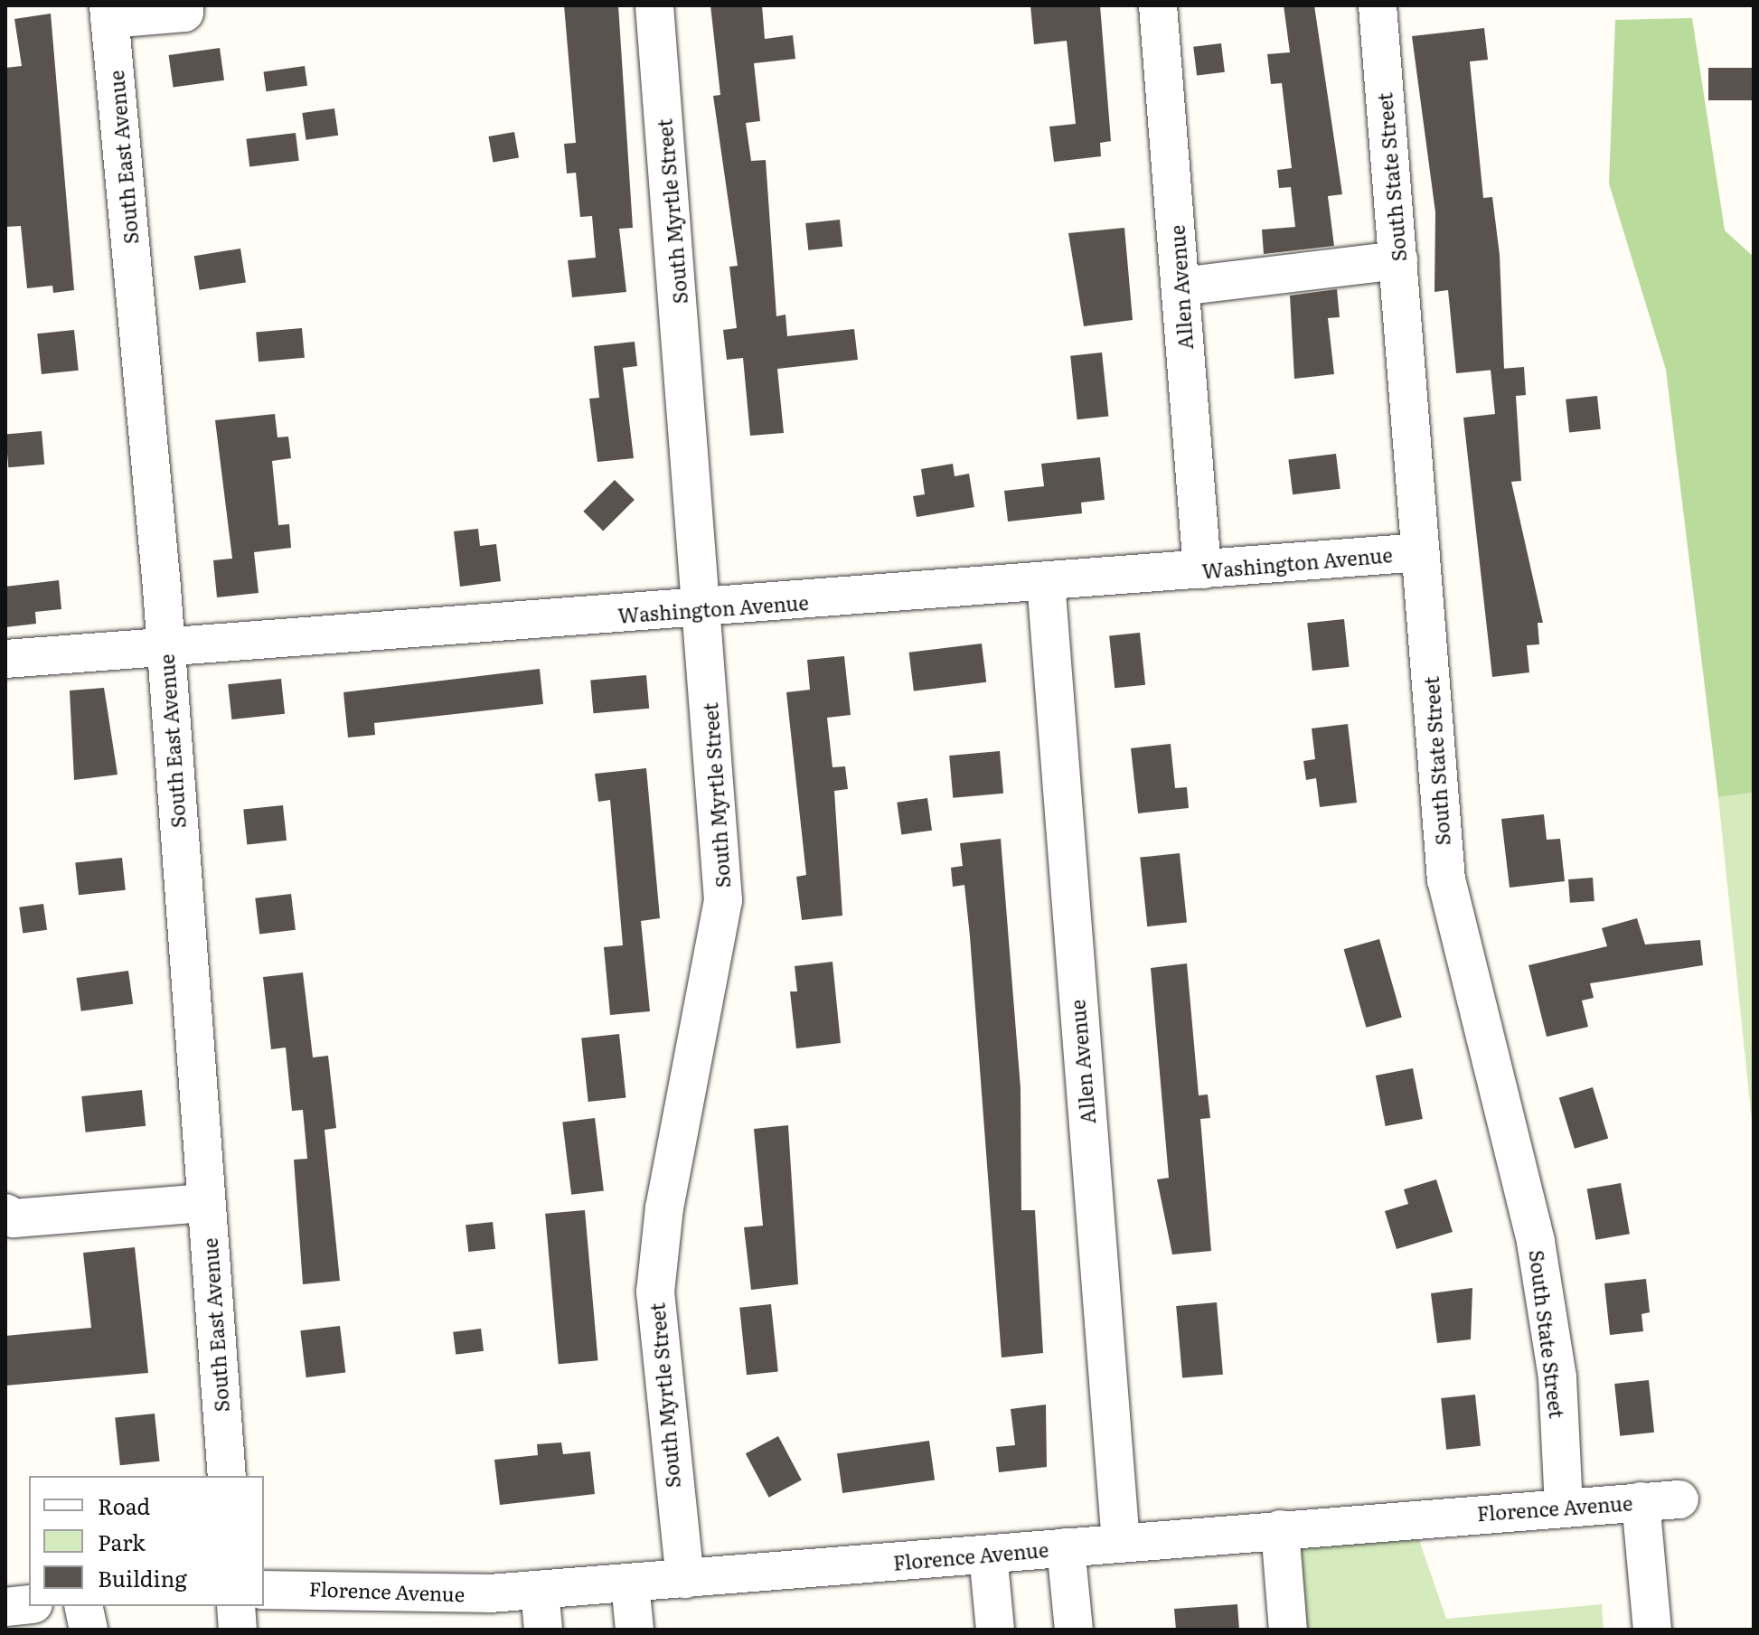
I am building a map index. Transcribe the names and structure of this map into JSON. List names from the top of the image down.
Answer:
{
  "streets": {
    "street": [
      "South East Avenue",
      "South State Street",
      "South Myrtle Street",
      "Allen Avenue",
      "Washington Avenue",
      "Florence Avenue"
    ]
  },
  "crossings": [
    ["South East Avenue", "Washington Avenue"],
    ["South State Street", "Washington Avenue"],
    ["South State Street", "Florence Avenue"],
    ["South Myrtle Street", "Washington Avenue"],
    ["South Myrtle Street", "Florence Avenue"],
    ["Allen Avenue", "Washington Avenue"],
    ["Allen Avenue", "Florence Avenue"]
  ],
  "legend": ["Road", "Park", "Building"]
}
